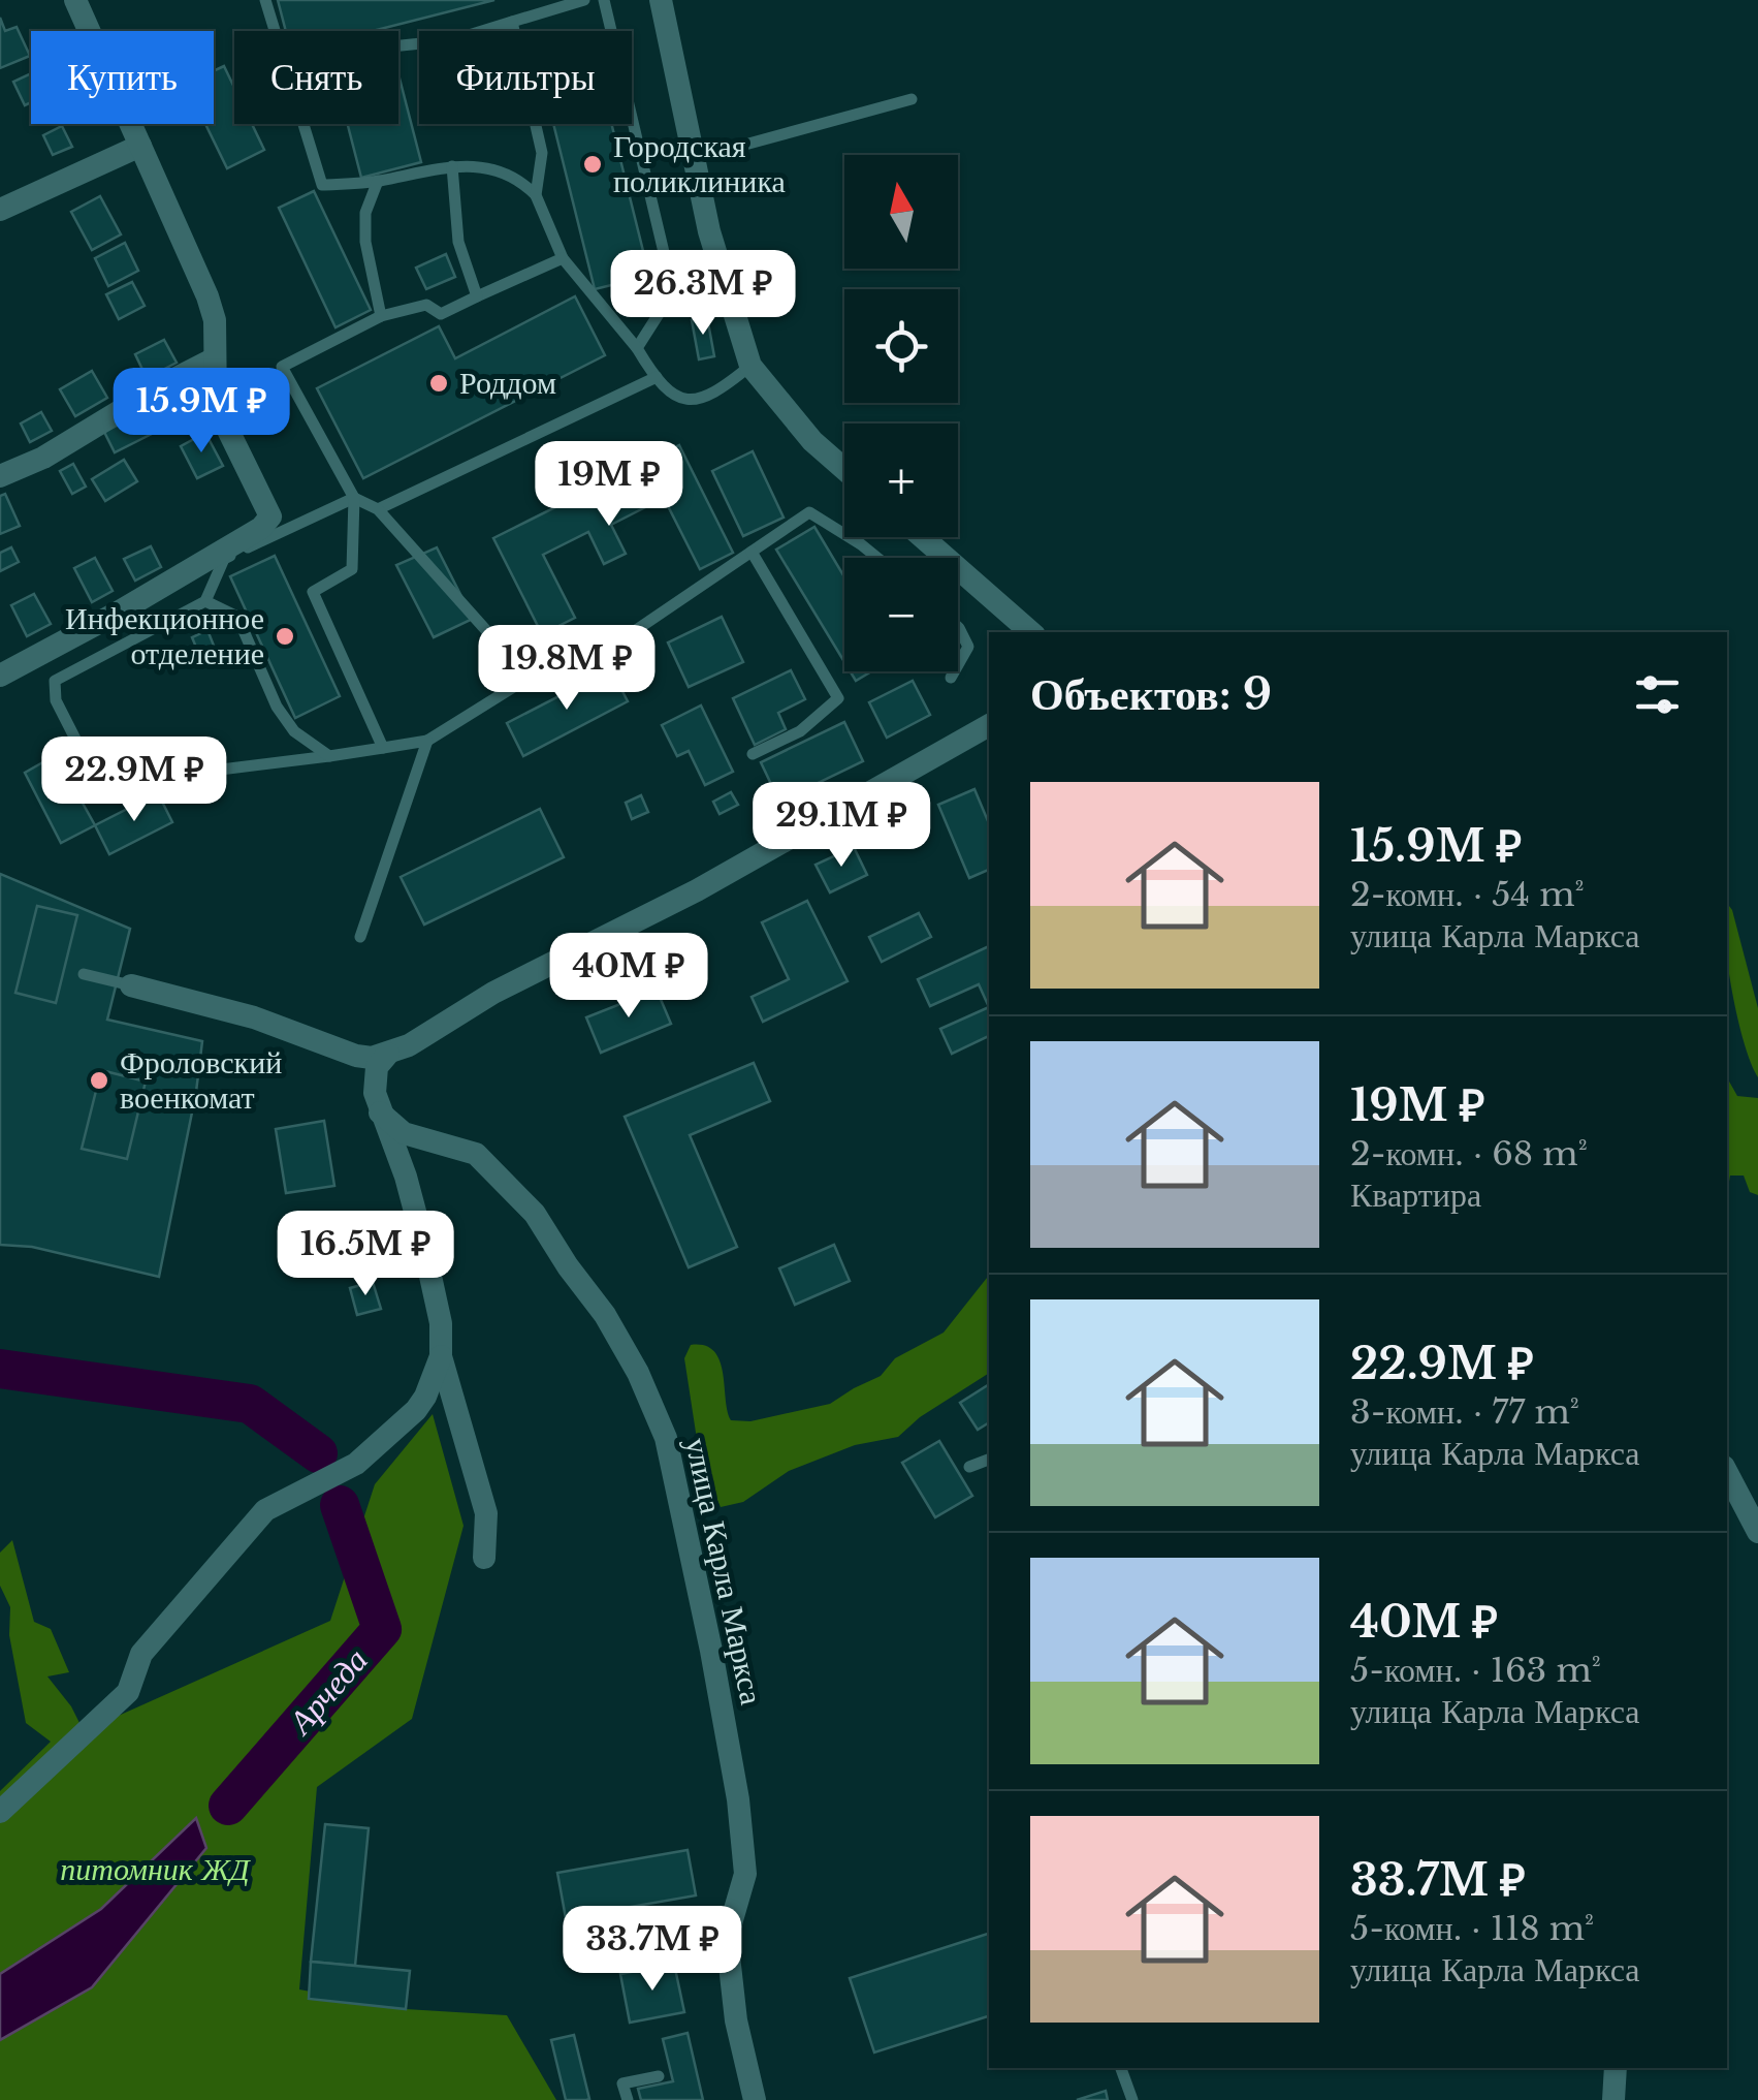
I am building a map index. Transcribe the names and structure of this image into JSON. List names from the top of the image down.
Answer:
{
  "streets": {
    "street": ["улица Карла Маркса"]
  },
  "water": ["Арчеда"],
  "parks": ["питомник ЖД"],
  "places": [
    "Городская поликлиника",
    "Роддом",
    "Инфекционное отделение",
    "Фроловский военкомат"
  ],
  "north": "top",
  "page": {
    "chip": ["Купить", "Снять", "Фильтры"],
    "map_buttons": ["+", "−"],
    "price": [
      "26.3M ₽",
      "15.9M ₽",
      "19M ₽",
      "19.8M ₽",
      "22.9M ₽",
      "29.1M ₽",
      "40M ₽",
      "16.5M ₽",
      "33.7M ₽"
    ],
    "heading": "Объектов: 9",
    "list": [
      {
        "name": "15.9M ₽",
        "note": "2-комн. · 54 m² · улица Карла Маркса"
      },
      {
        "name": "19M ₽",
        "note": "2-комн. · 68 m² · Квартира"
      },
      {
        "name": "22.9M ₽",
        "note": "3-комн. · 77 m² · улица Карла Маркса"
      },
      {
        "name": "40M ₽",
        "note": "5-комн. · 163 m² · улица Карла Маркса"
      },
      {
        "name": "33.7M ₽",
        "note": "5-комн. · 118 m² · улица Карла Маркса"
      }
    ]
  }
}
